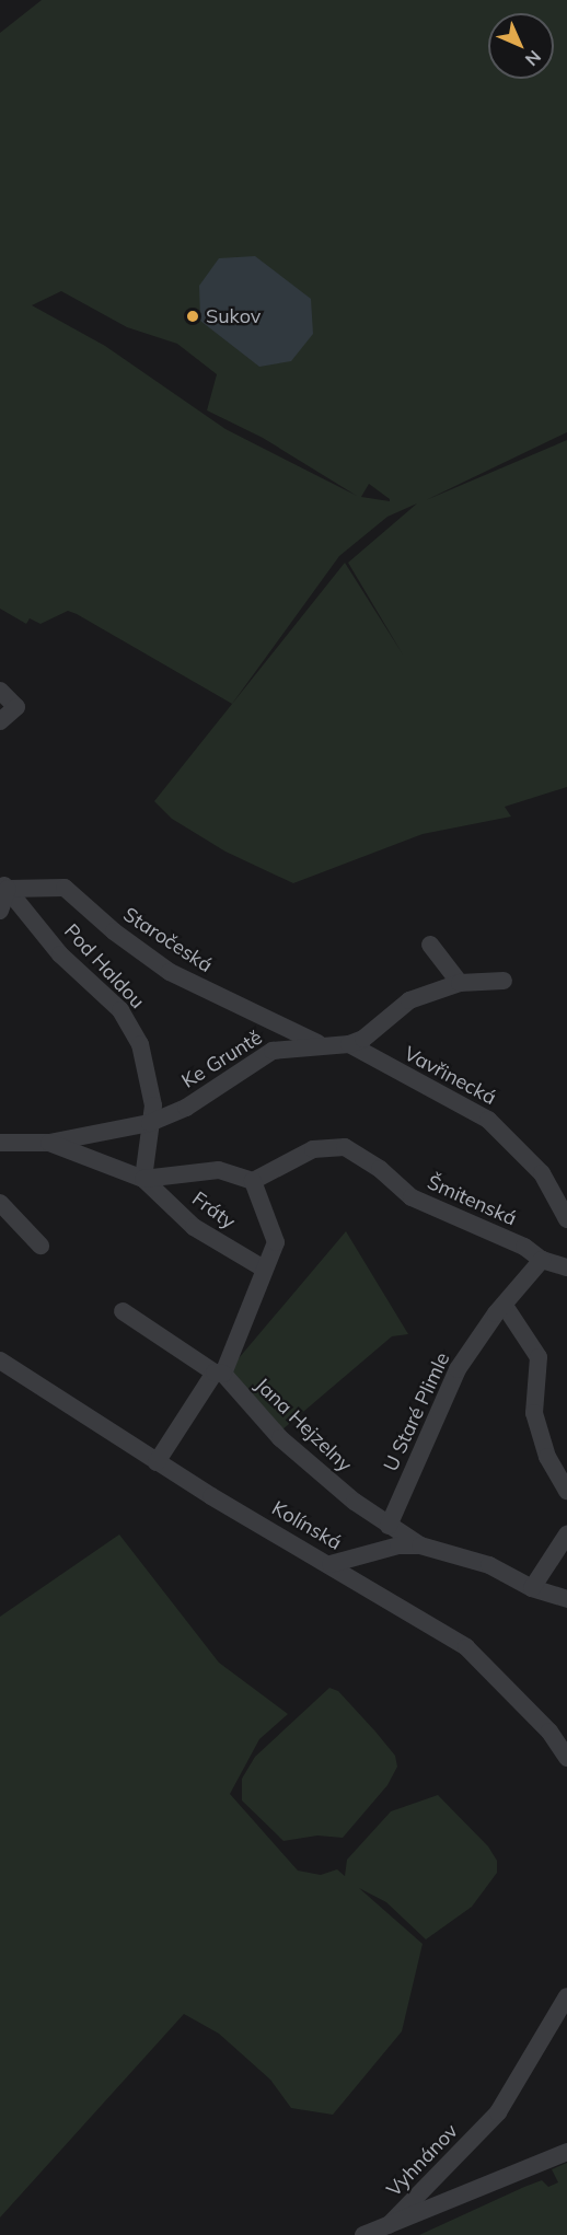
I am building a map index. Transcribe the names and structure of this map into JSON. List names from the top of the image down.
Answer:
{
  "streets": {
    "street": [
      "Staročeská",
      "Pod Haldou",
      "Ke Gruntě",
      "Vavřinecká",
      "Šmitenská",
      "Fráty",
      "U Staré Plimle",
      "Jana Hejzelny",
      "Kolínská",
      "Vyhnánov"
    ]
  },
  "crossings": [
    ["Staročeská", "Pod Haldou"],
    ["Staročeská", "Ke Gruntě"],
    ["Pod Haldou", "Ke Gruntě"],
    ["Ke Gruntě", "Vavřinecká"],
    ["Ke Gruntě", "Fráty"],
    ["Šmitenská", "Fráty"],
    ["Šmitenská", "U Staré Plimle"],
    ["Fráty", "Jana Hejzelny"],
    ["U Staré Plimle", "Jana Hejzelny"]
  ],
  "places": ["Sukov"],
  "north": "bottom right"
}
